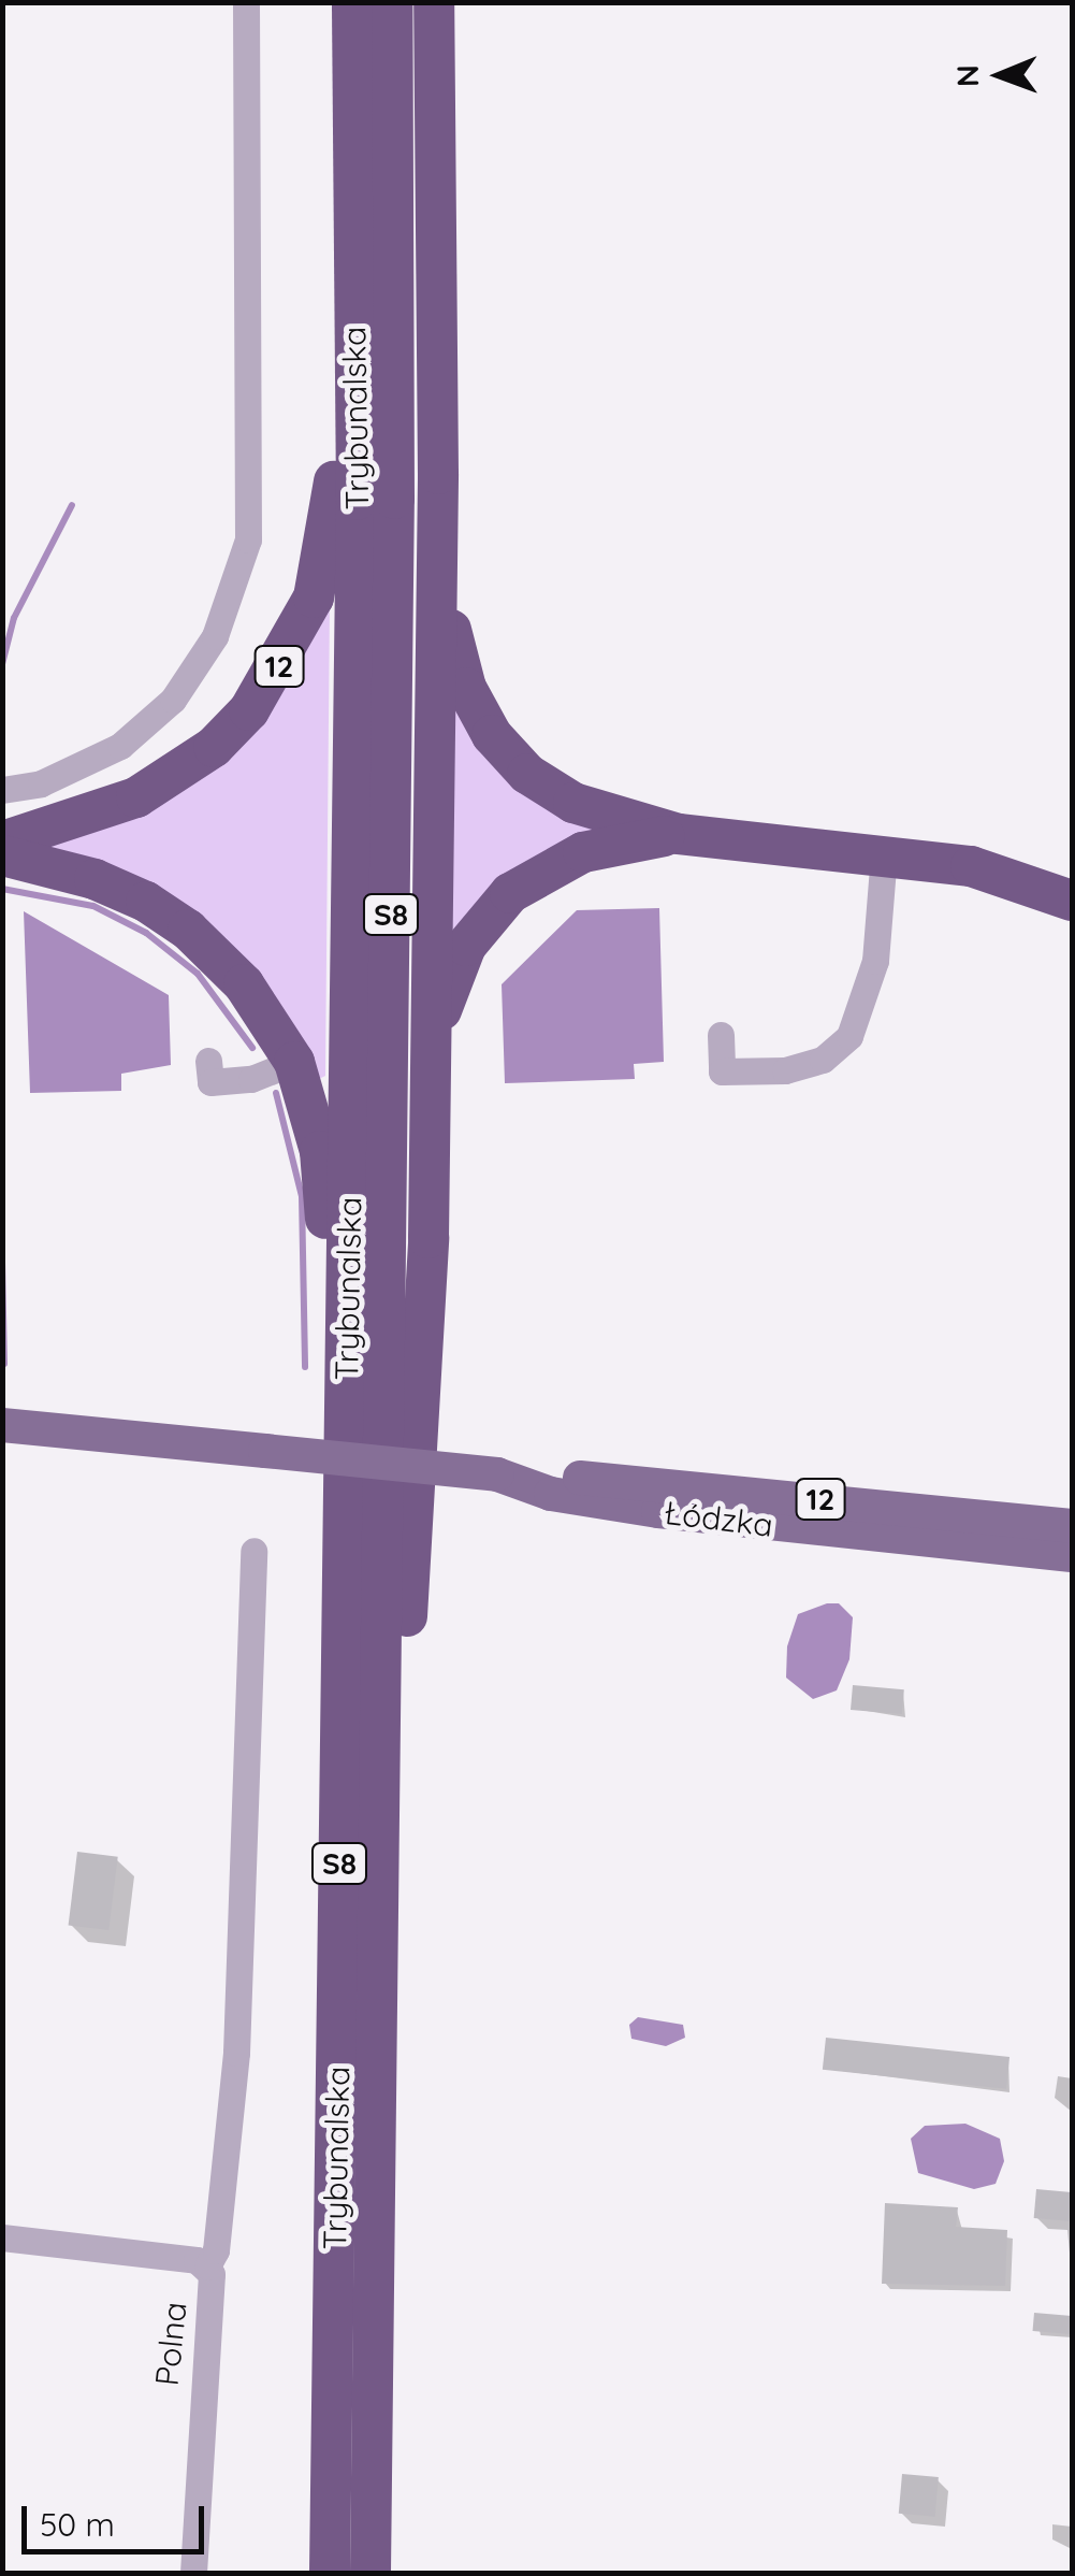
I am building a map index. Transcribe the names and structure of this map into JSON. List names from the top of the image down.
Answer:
{
  "streets": {
    "highway": ["Trybunalska", "12", "S8"],
    "main road": ["Łódzka"],
    "street": ["Polna"]
  },
  "crossings": [
    ["Trybunalska", "12"]
  ],
  "scale_bar": "50 m",
  "north": "left"
}
